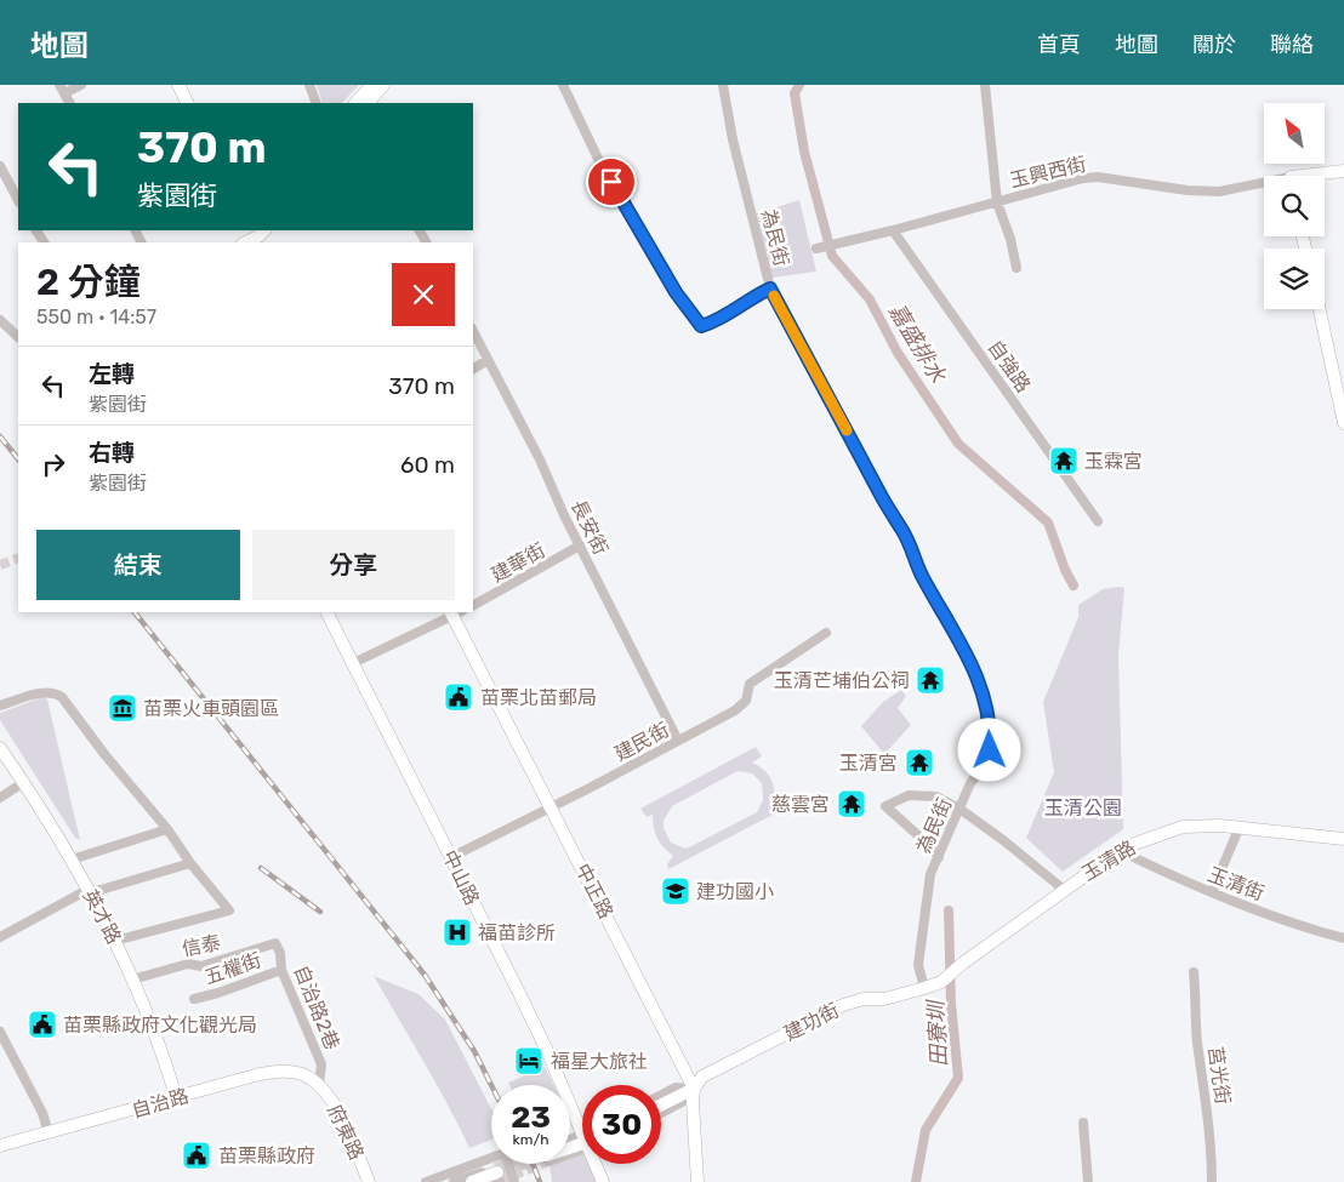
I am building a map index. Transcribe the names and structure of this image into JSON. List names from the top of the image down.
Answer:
{
  "streets": {
    "street": [
      "玉興西街",
      "為民街",
      "自強路",
      "長安街",
      "建華街",
      "建民街",
      "玉清路",
      "中山路",
      "玉清街",
      "中正路",
      "英才路",
      "信泰",
      "五權街",
      "自治路2巷",
      "建功街",
      "莒光街",
      "自治路",
      "府東路"
    ]
  },
  "crossings": [
    ["玉興西街", "自強路"],
    ["為民街", "建功街"],
    ["長安街", "建華街"],
    ["長安街", "建民街"],
    ["建民街", "中山路"],
    ["建民街", "中正路"],
    ["玉清路", "玉清街"],
    ["玉清路", "建功街"],
    ["中正路", "建功街"],
    ["英才路", "信泰"],
    ["英才路", "自治路"],
    ["信泰", "自治路2巷"],
    ["五權街", "自治路2巷"],
    ["自治路2巷", "自治路"],
    ["自治路2巷", "府東路"],
    ["自治路", "府東路"]
  ],
  "water": ["嘉盛排水", "田寮圳"],
  "parks": ["玉清公園"],
  "places": {
    "temple": [
      "玉霖宮",
      "玉清芒埔伯公祠",
      "玉清宮",
      "慈雲宮"
    ],
    "public building": ["苗栗北苗郵局", "苗栗縣政府文化觀光局", "苗栗縣政府"],
    "museum": ["苗栗火車頭園區"],
    "school or university": ["建功國小"],
    "hospital": ["福苗診所"],
    "hotel": ["福星大旅社"]
  },
  "north": "top left",
  "page": {
    "header": "地圖",
    "nav": [
      "首頁",
      "地圖",
      "關於",
      "聯絡"
    ],
    "turn": ["370 m", "紫園街"],
    "heading": ["2 分鐘", "550 m · 14:57"],
    "list": [
      {
        "name": "左轉",
        "note": "紫園街",
        "value": "370 m"
      },
      {
        "name": "右轉",
        "note": "紫園街",
        "value": "60 m"
      }
    ],
    "buttons": ["結束", "分享"],
    "speed": "23 km/h",
    "limit": "30"
  }
}
